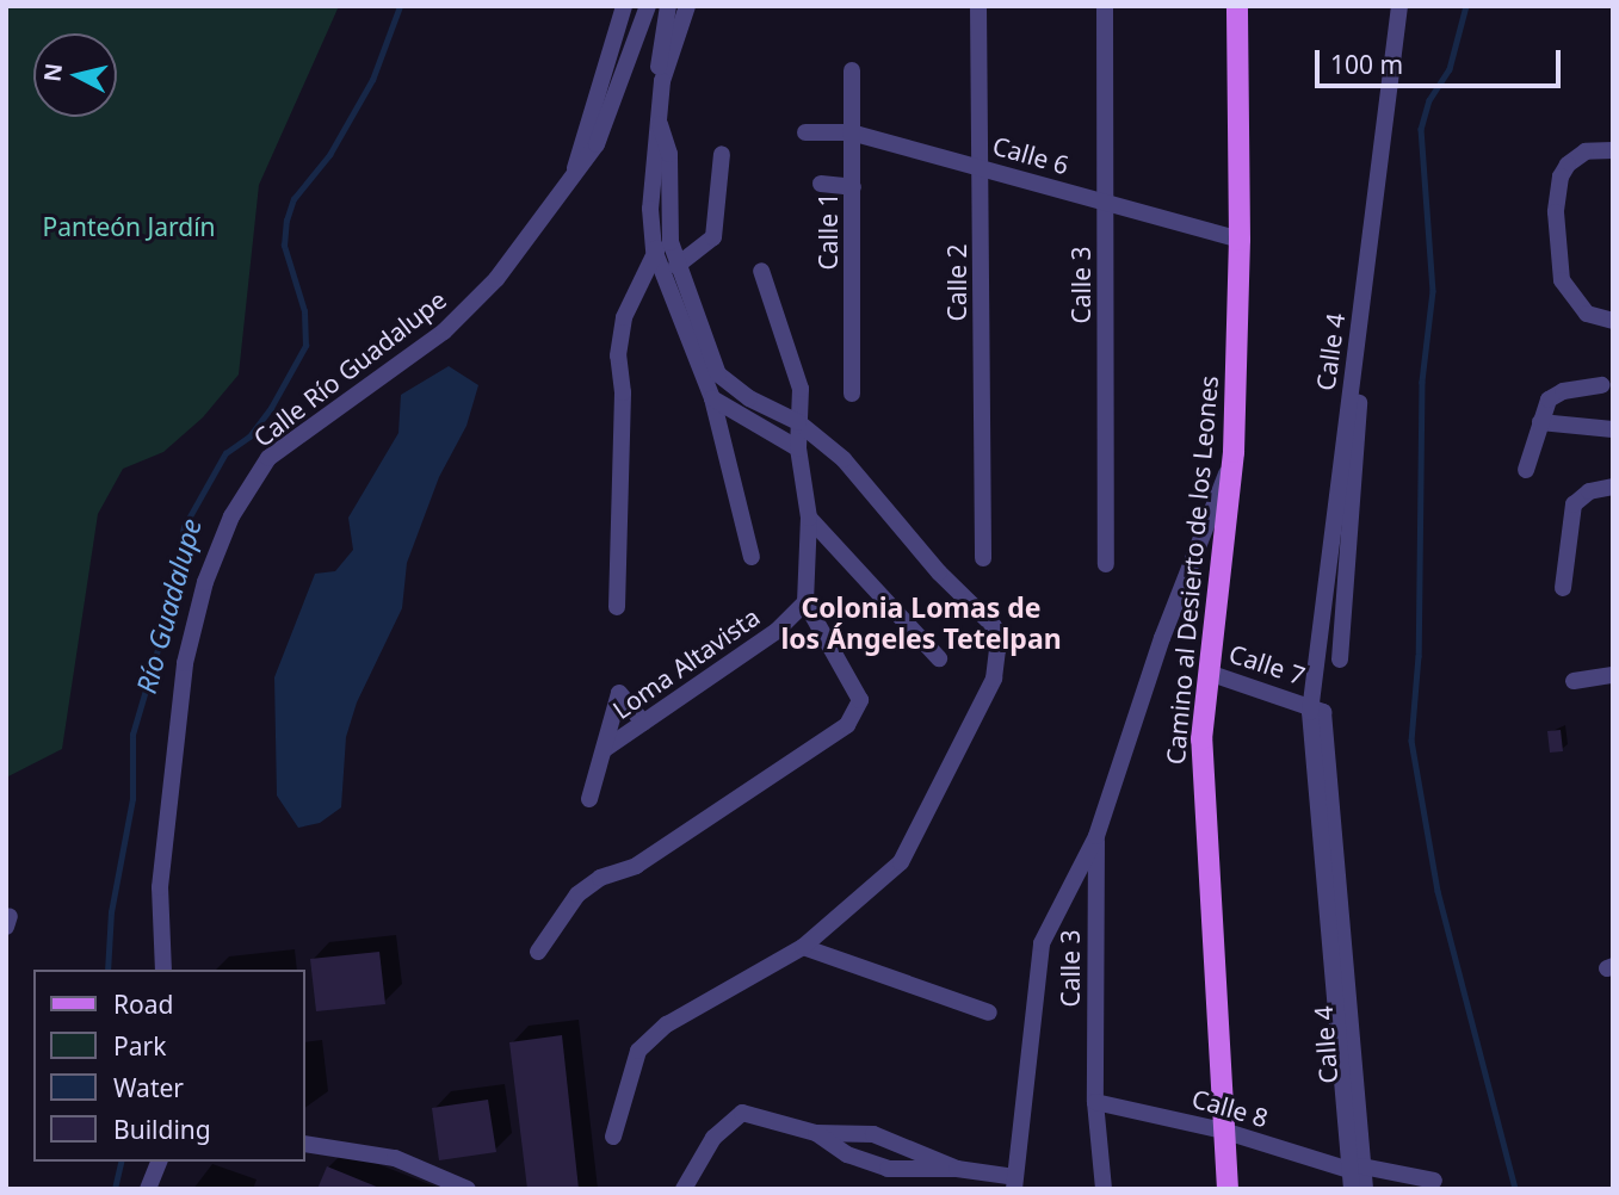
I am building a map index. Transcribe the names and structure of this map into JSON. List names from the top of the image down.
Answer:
{
  "streets": {
    "main road": ["Camino al Desierto de los Leones"],
    "street": [
      "Calle 6",
      "Calle 1",
      "Calle 2",
      "Calle 3",
      "Calle 4",
      "Calle Río Guadalupe",
      "Loma Altavista",
      "Calle 7",
      "Calle 8"
    ]
  },
  "crossings": [
    ["Calle 6", "Calle 1"],
    ["Calle 6", "Calle 2"],
    ["Calle 6", "Calle 3"],
    ["Calle 6", "Camino al Desierto de los Leones"],
    ["Calle 3", "Calle 8"],
    ["Calle 4", "Calle 7"],
    ["Calle 4", "Calle 8"],
    ["Camino al Desierto de los Leones", "Calle 7"],
    ["Camino al Desierto de los Leones", "Calle 8"]
  ],
  "districts": ["Colonia Lomas de los Ángeles Tetelpan"],
  "water": ["Río Guadalupe"],
  "parks": ["Panteón Jardín"],
  "legend": [
    "Road",
    "Park",
    "Water",
    "Building"
  ],
  "scale_bar": "100 m",
  "north": "left"
}
